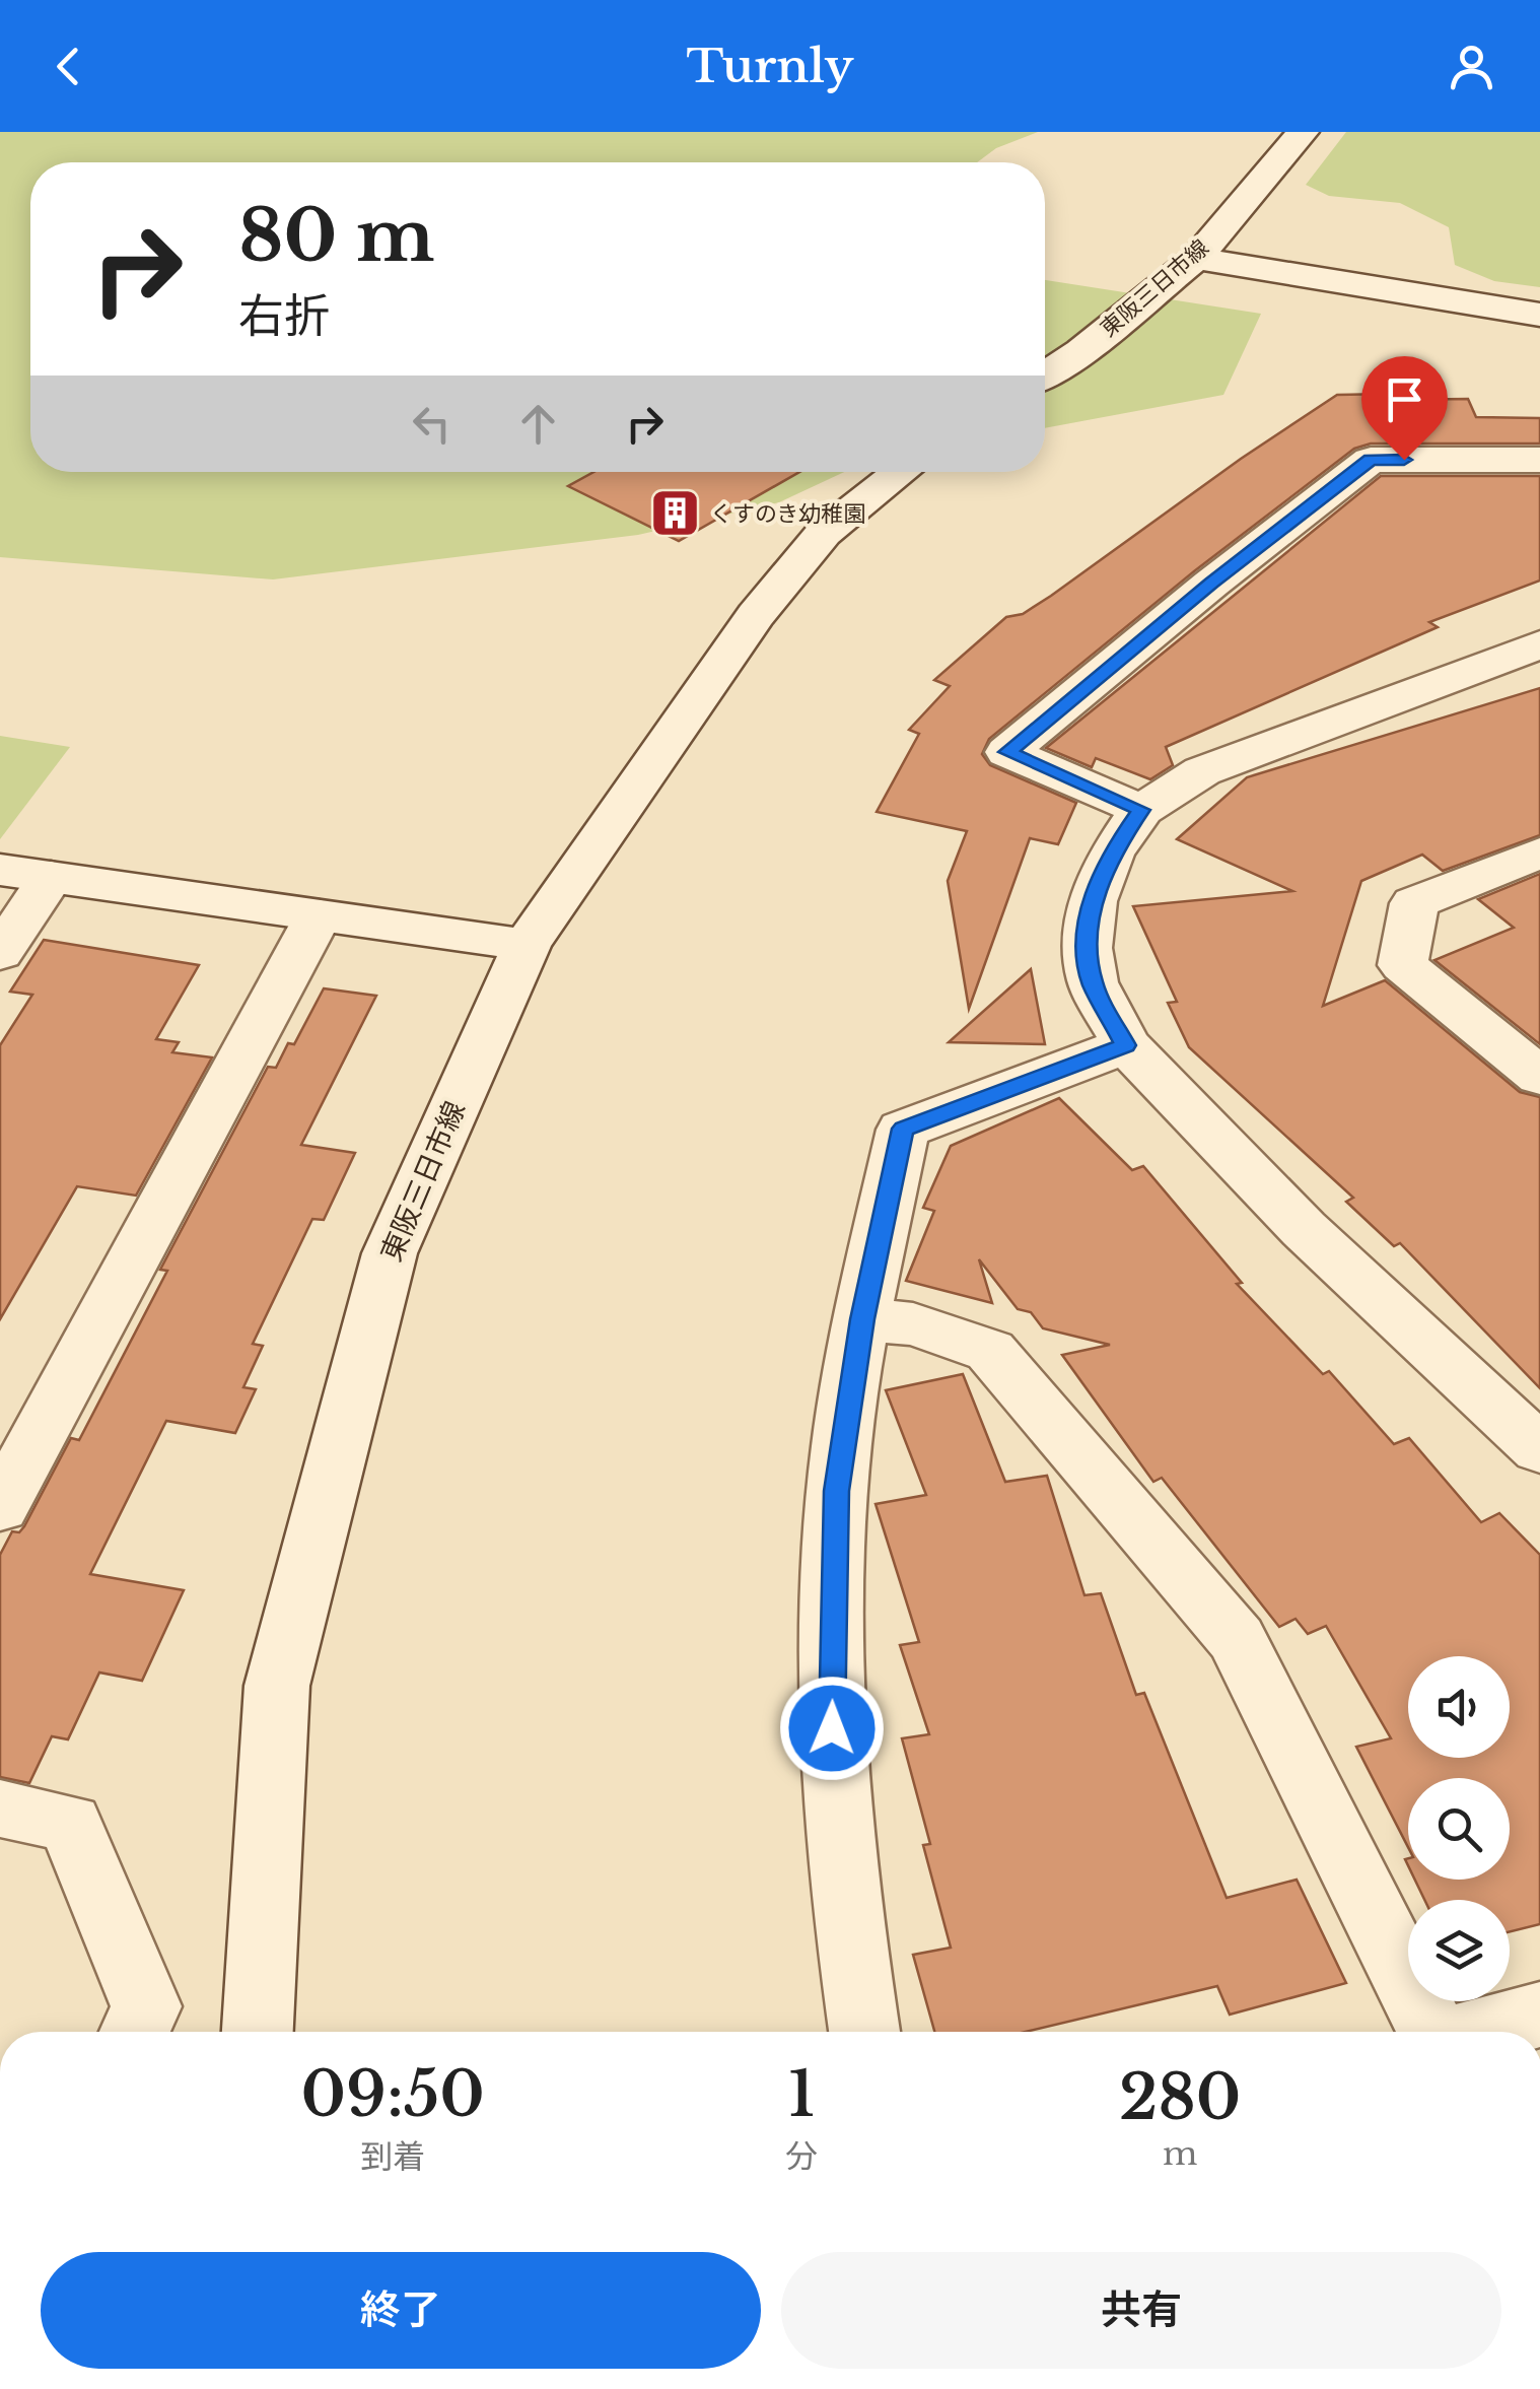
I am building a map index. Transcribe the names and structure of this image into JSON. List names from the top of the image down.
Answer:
{
  "streets": {
    "street": ["東阪三日市線"]
  },
  "places": {
    "building": ["くすのき幼稚園"]
  },
  "page": {
    "header": "Turnly",
    "turn": ["80 m", "右折"],
    "eta": [
      "09:50",
      "到着",
      "1",
      "分",
      "280",
      "m"
    ],
    "buttons": ["終了", "共有"]
  }
}
